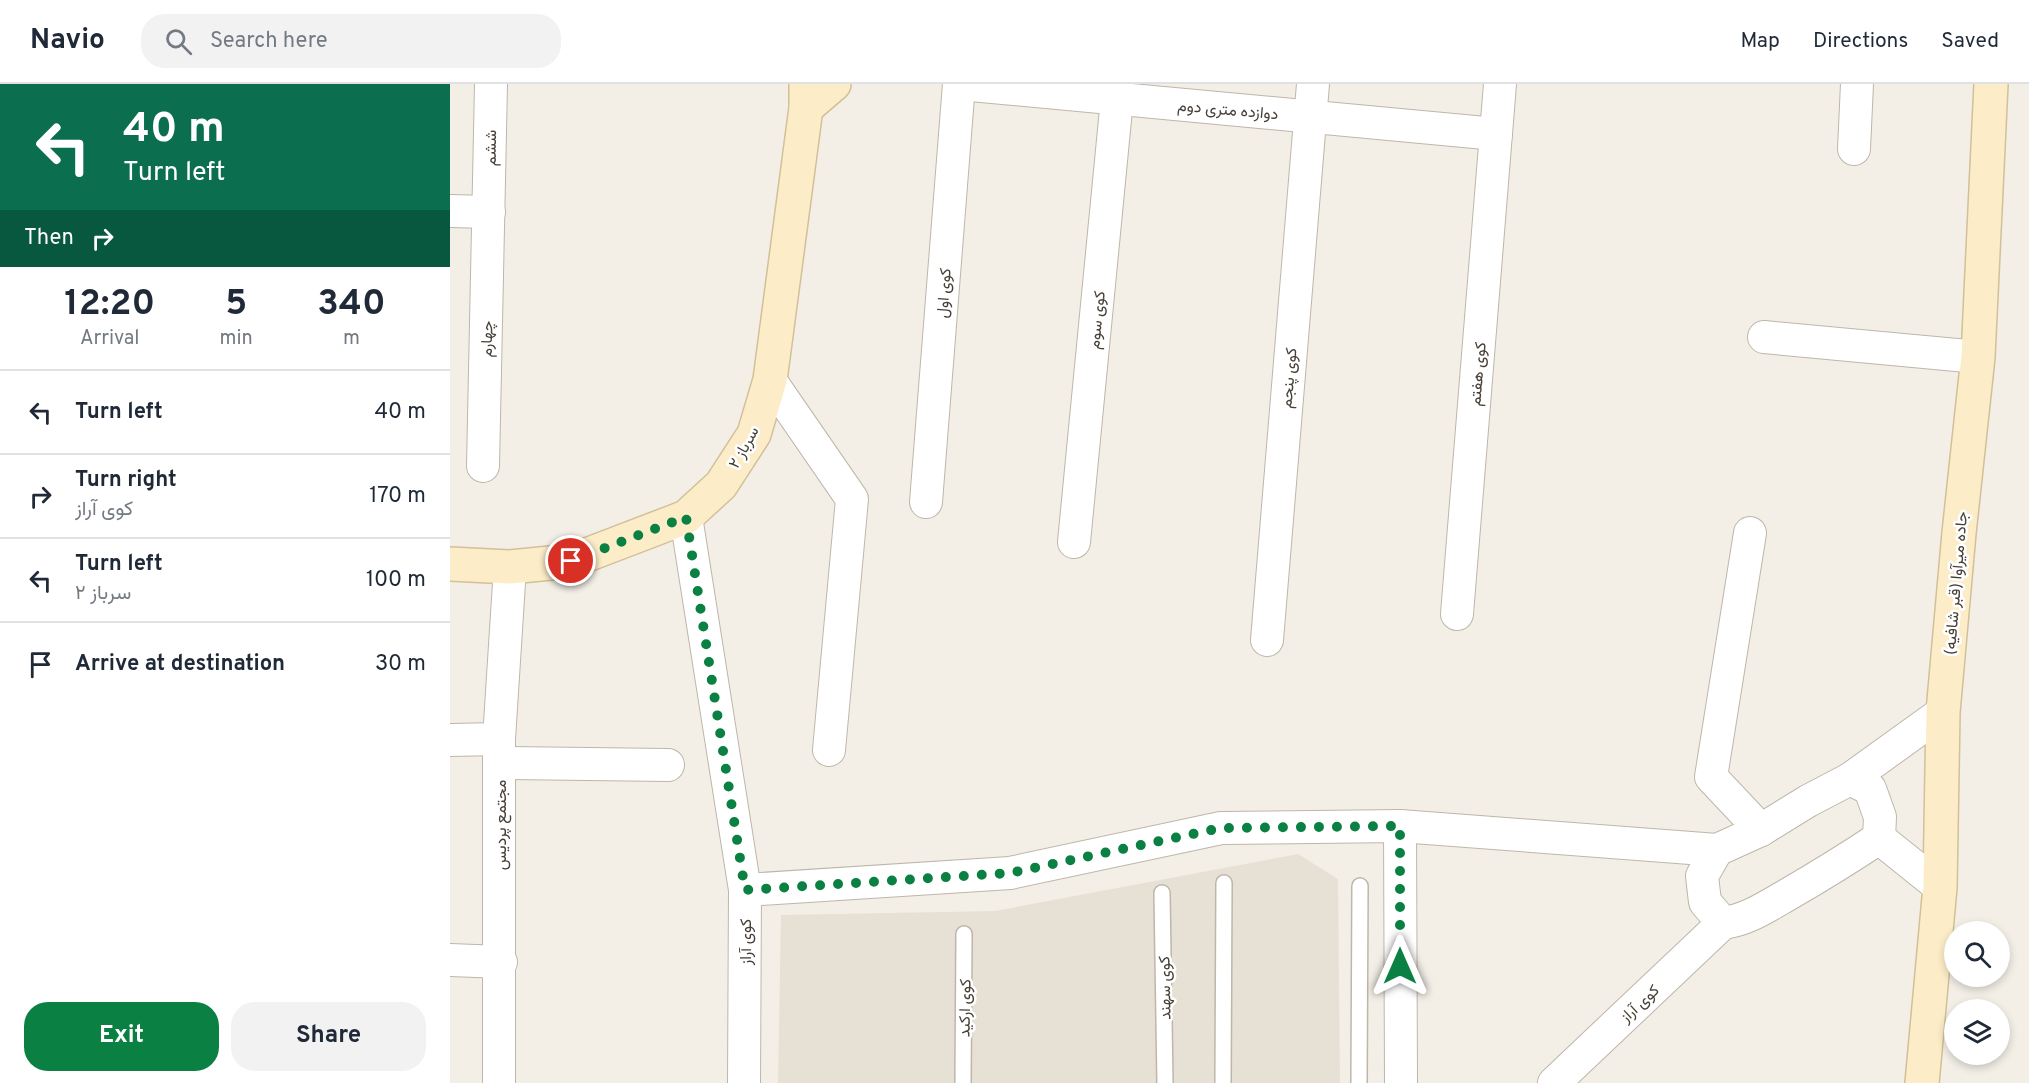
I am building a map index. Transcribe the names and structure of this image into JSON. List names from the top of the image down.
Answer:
{
  "streets": {
    "street": [
      "دوازده متری دوم",
      "ششم",
      "کوی اول",
      "کوی سوم",
      "چهارم",
      "کوی هفتم",
      "کوی پنجم",
      "سرباز ۲",
      "جاده میرآوا (قبر شافیه)",
      "مجتمع پردیس",
      "کوی آراز"
    ],
    "lane": ["کوی سهند", "کوی ارکید"]
  },
  "crossings": [
    ["دوازده متری دوم", "کوی اول"],
    ["دوازده متری دوم", "کوی سوم"],
    ["دوازده متری دوم", "کوی هفتم"],
    ["دوازده متری دوم", "کوی پنجم"],
    ["ششم", "چهارم"],
    ["سرباز ۲", "مجتمع پردیس"],
    ["سرباز ۲", "کوی آراز"]
  ],
  "page": {
    "header": "Navio",
    "search": "Search here",
    "nav": ["Map", "Directions", "Saved"],
    "turn": ["40 m", "Turn left"],
    "then": "Then",
    "eta": [
      "12:20",
      "Arrival",
      "5",
      "min",
      "340",
      "m"
    ],
    "list": [
      {
        "name": "Turn left",
        "value": "40 m"
      },
      {
        "name": "Turn right",
        "note": "کوی آراز",
        "value": "170 m"
      },
      {
        "name": "Turn left",
        "note": "سرباز ۲",
        "value": "100 m"
      },
      {
        "name": "Arrive at destination",
        "value": "30 m"
      }
    ],
    "buttons": ["Exit", "Share"]
  }
}
